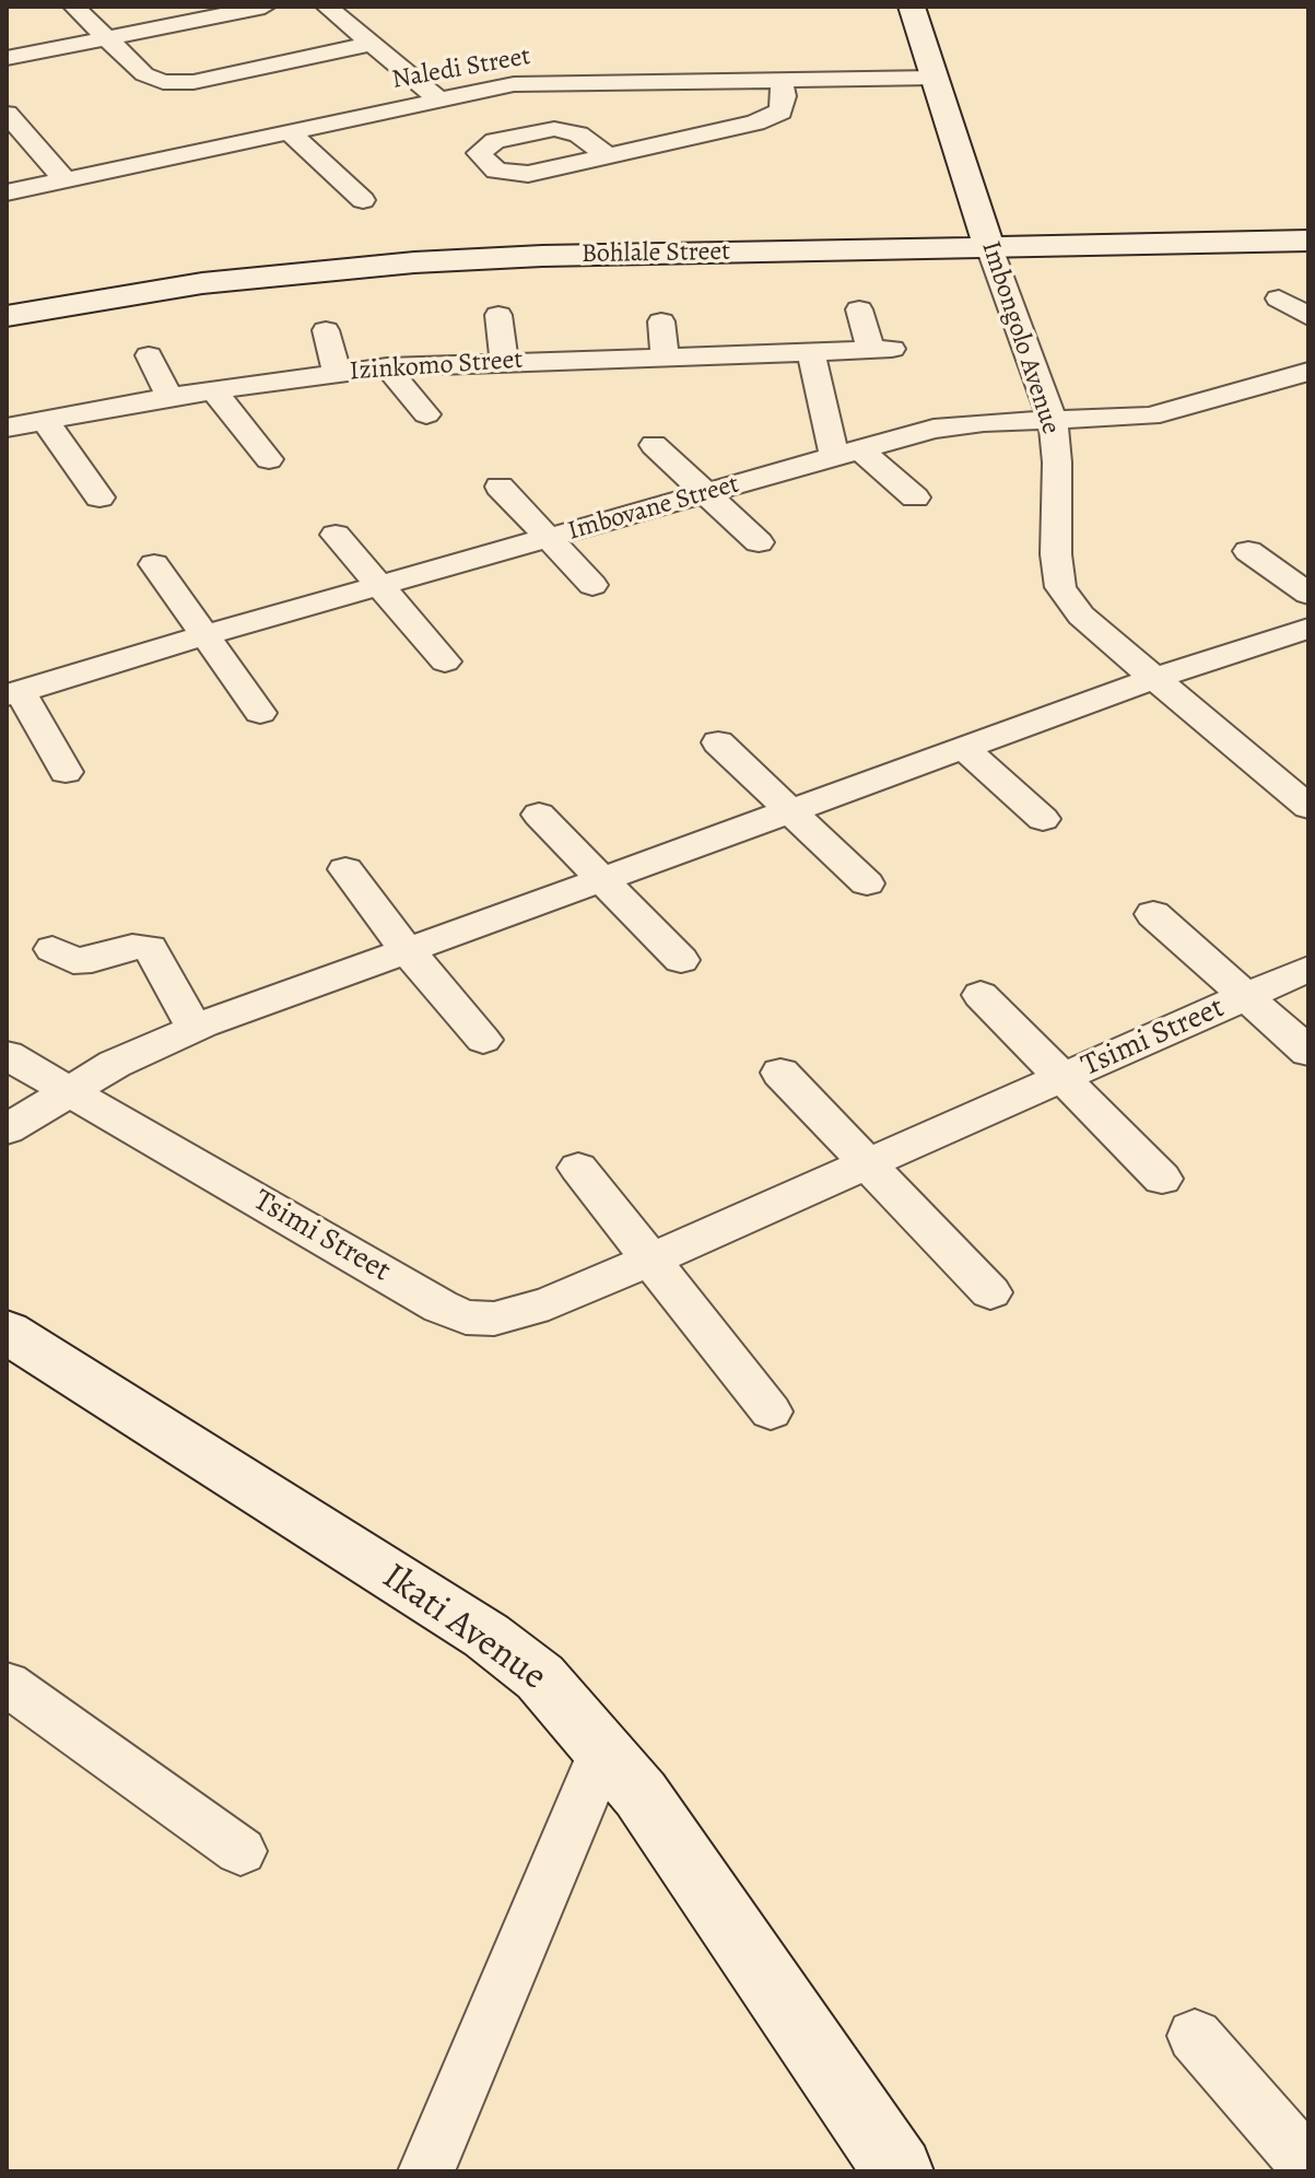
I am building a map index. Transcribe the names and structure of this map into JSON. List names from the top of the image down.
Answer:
{
  "streets": {
    "street": [
      "Naledi Street",
      "Bohlale Street",
      "Imbongolo Avenue",
      "Izinkomo Street",
      "Imbovane Street",
      "Tsimi Street",
      "Ikati Avenue"
    ]
  },
  "crossings": [
    ["Naledi Street", "Imbongolo Avenue"],
    ["Bohlale Street", "Imbongolo Avenue"],
    ["Imbongolo Avenue", "Imbovane Street"]
  ]
}
